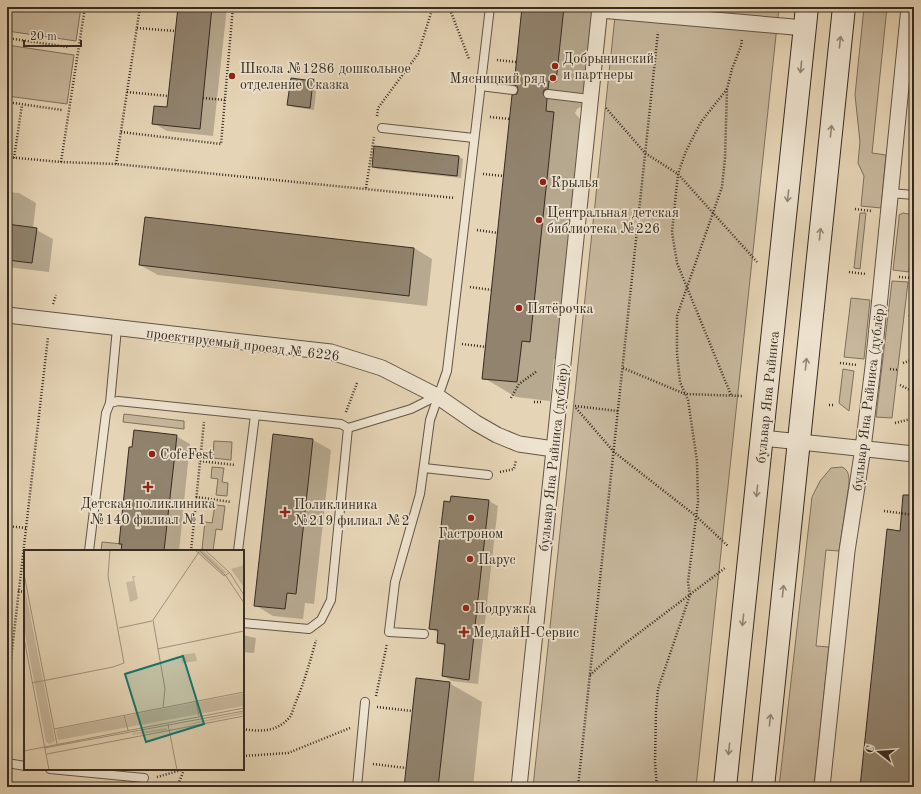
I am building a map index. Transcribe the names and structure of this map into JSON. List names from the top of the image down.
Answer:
{
  "streets": {
    "main road": ["бульвар Яна Райниса"],
    "street": ["проектируемый проезд № 6226", "бульвар Яна Райниса (дублёр)"]
  },
  "crossings": [
    ["проектируемый проезд № 6226", "бульвар Яна Райниса (дублёр)"]
  ],
  "places": {
    "other": [
      "Добрынинский и партнеры",
      "Школа №1286 дошкольное отделение Сказка",
      "Мясницкий ряд",
      "Крылья",
      "Центральная детская библиотека №226",
      "Пятёрочка",
      "CofeFest",
      "Гастроном",
      "Парус",
      "Подружка"
    ],
    "health": ["Детская поликлиника №140 филиал №1", "Поликлиника №219 филиал №2", "МедлайН-Сервис"]
  },
  "scale_bar": "20 m",
  "north": "left"
}
